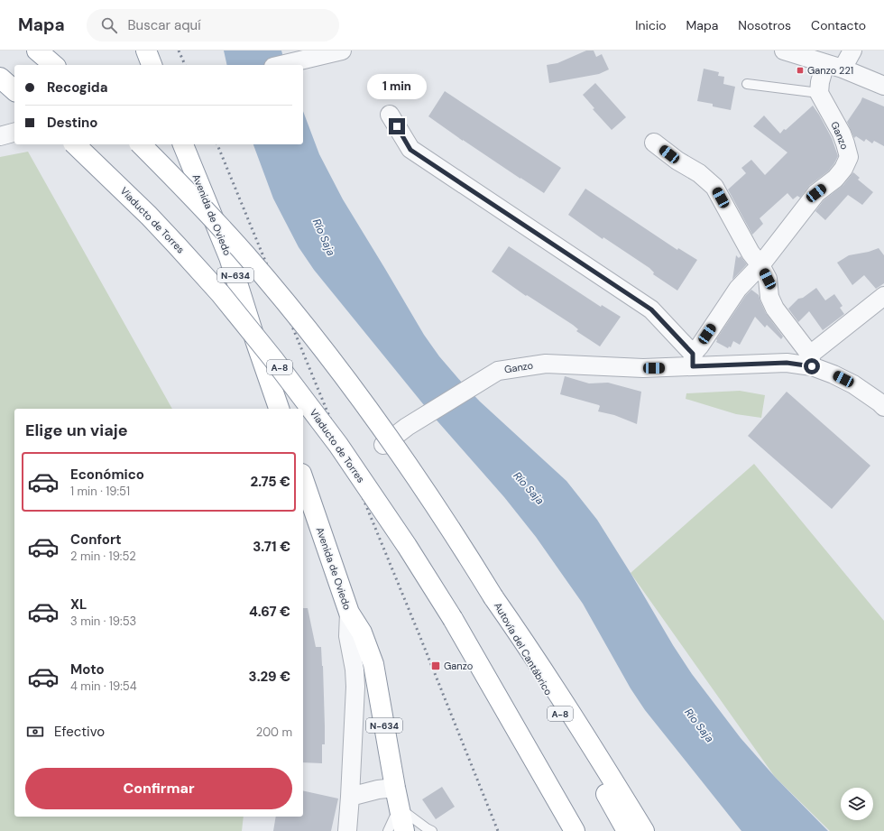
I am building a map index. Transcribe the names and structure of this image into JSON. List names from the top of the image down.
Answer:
{
  "streets": {
    "highway": [
      "Avenida de Oviedo",
      "Viaducto de Torres",
      "N-634",
      "A-8",
      "Autovía del Cantábrico"
    ],
    "street": ["Ganzo"]
  },
  "crossings": [
    ["Viaducto de Torres", "A-8"],
    ["A-8", "Autovía del Cantábrico"]
  ],
  "water": ["Río Saja"],
  "places": {
    "transit": ["Ganzo 221", "Ganzo"]
  },
  "page": {
    "header": "Mapa",
    "search": "Buscar aquí",
    "nav": [
      "Inicio",
      "Mapa",
      "Nosotros",
      "Contacto"
    ],
    "banner": ["Recogida", "Destino"],
    "bubble": "1 min",
    "heading": "Elige un viaje",
    "list": [
      {
        "name": "Económico",
        "note": "1 min · 19:51",
        "value": "2.75 €"
      },
      {
        "name": "Confort",
        "note": "2 min · 19:52",
        "value": "3.71 €"
      },
      {
        "name": "XL",
        "note": "3 min · 19:53",
        "value": "4.67 €"
      },
      {
        "name": "Moto",
        "note": "4 min · 19:54",
        "value": "3.29 €"
      }
    ],
    "pay": ["Efectivo", "200 m"],
    "buttons": "Confirmar"
  }
}
